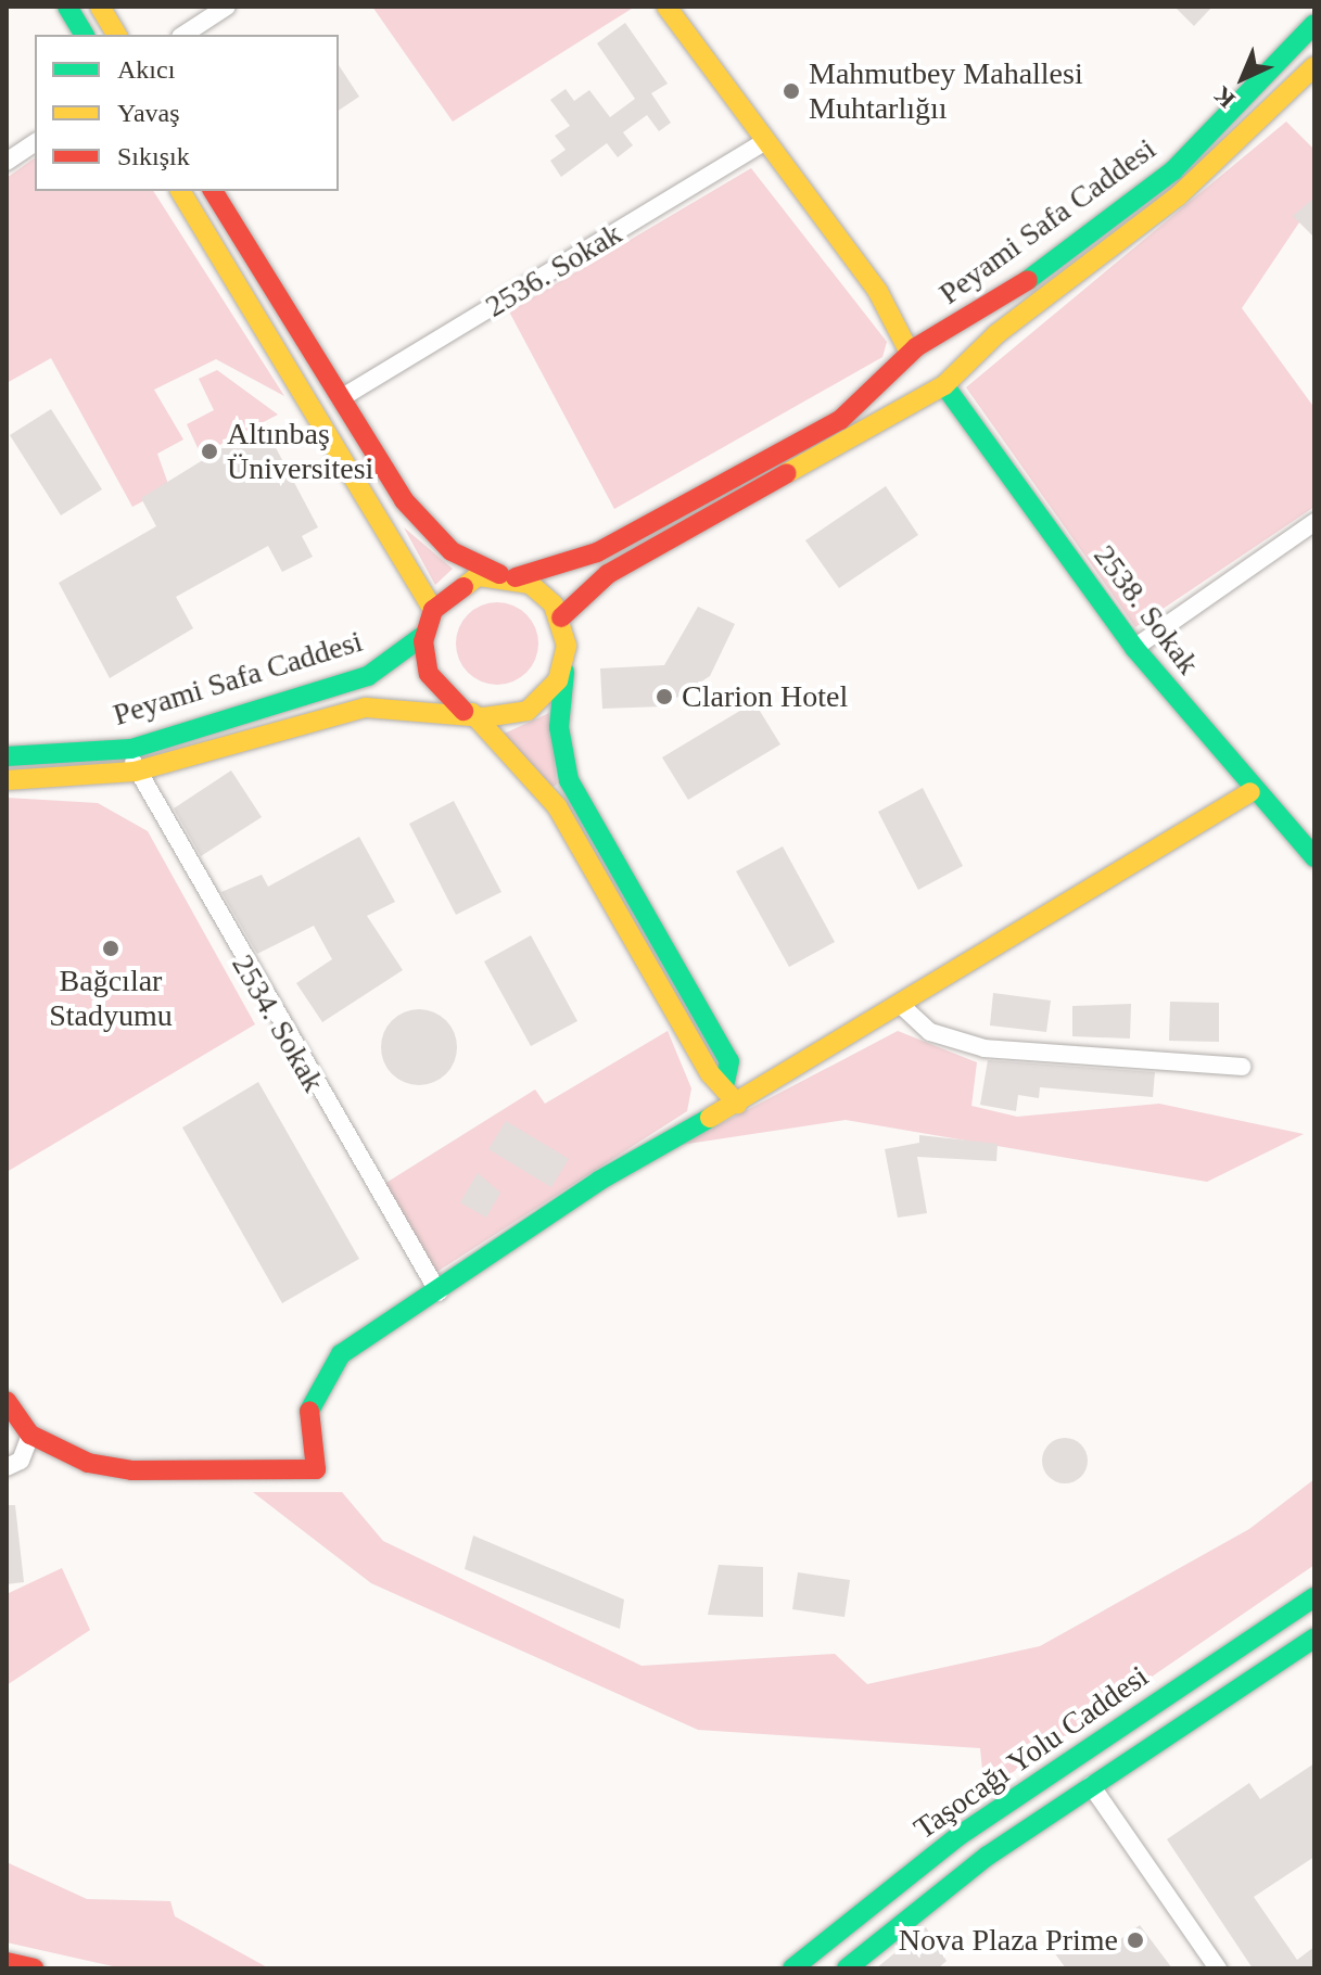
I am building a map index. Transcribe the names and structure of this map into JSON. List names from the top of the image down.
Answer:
{
  "streets": {
    "street": [
      "Peyami Safa Caddesi",
      "2536. Sokak",
      "2538. Sokak",
      "2534. Sokak",
      "Taşocağı Yolu Caddesi"
    ]
  },
  "crossings": [
    ["Peyami Safa Caddesi", "2538. Sokak"],
    ["Peyami Safa Caddesi", "2534. Sokak"]
  ],
  "places": [
    "Mahmutbey Mahallesi Muhtarlığıı",
    "Altınbaş Üniversitesi",
    "Clarion Hotel",
    "Bağcılar Stadyumu",
    "Nova Plaza Prime"
  ],
  "legend": ["Akıcı", "Yavaş", "Sıkışık"],
  "north": "bottom left"
}
